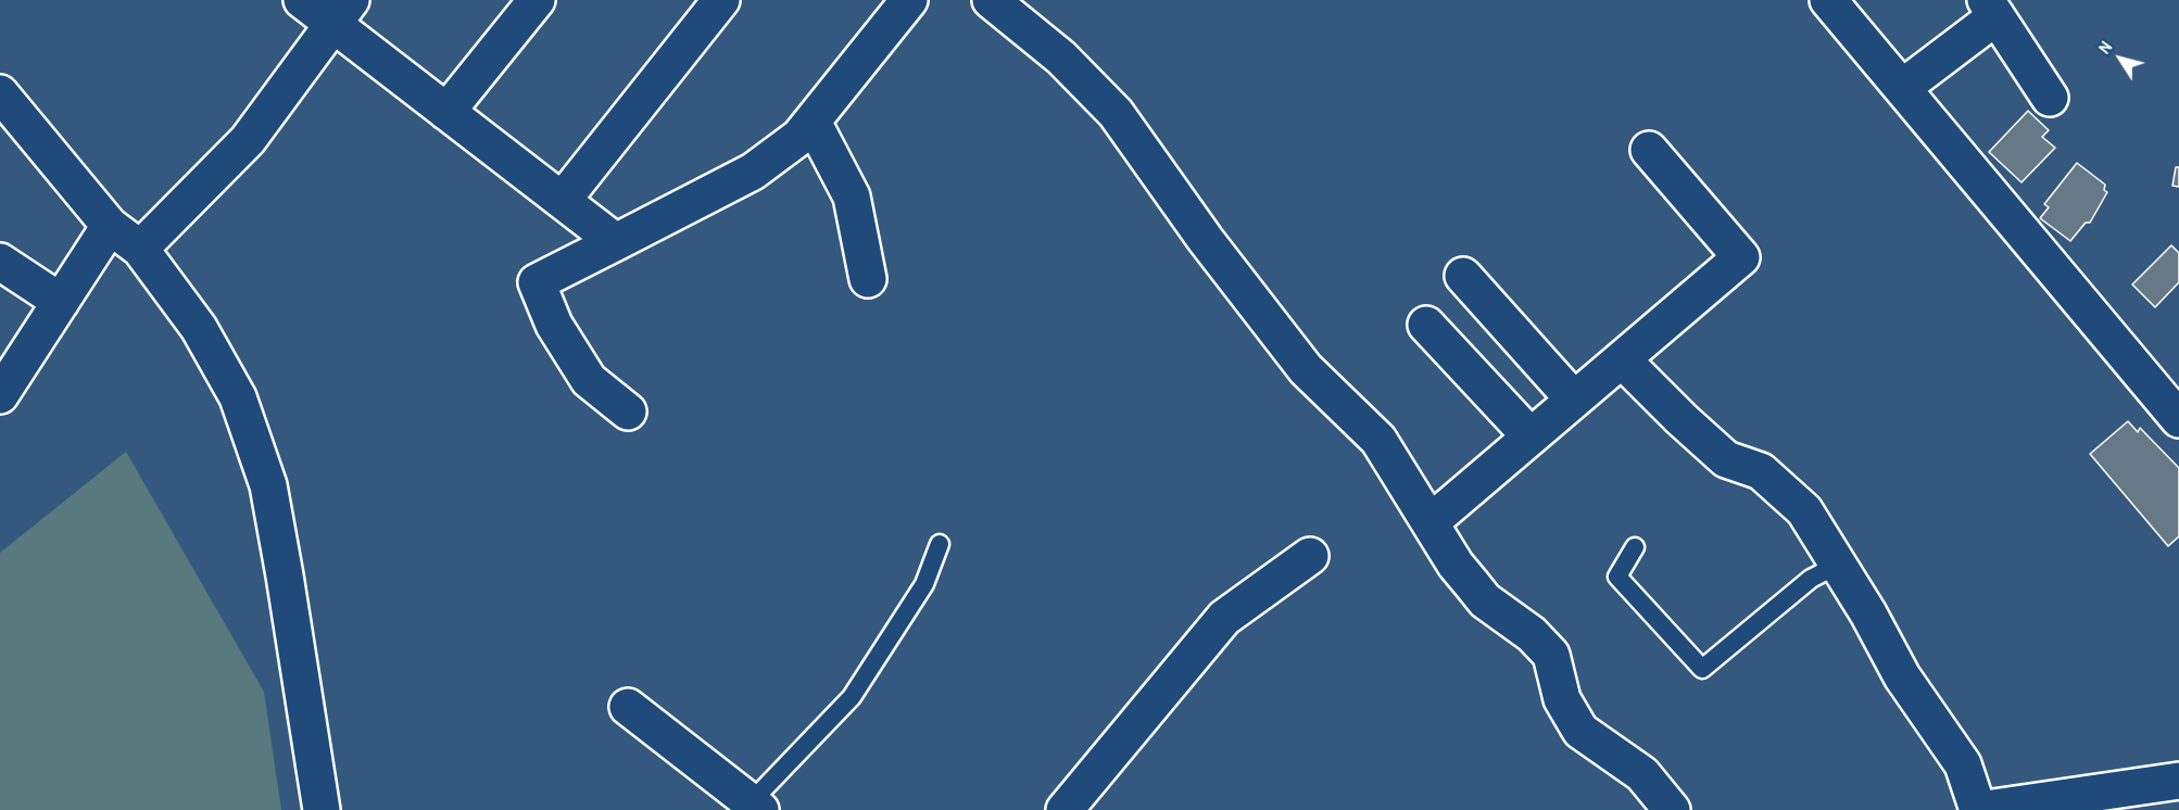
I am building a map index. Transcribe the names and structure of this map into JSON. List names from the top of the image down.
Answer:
{
  "north": "top left"
}
